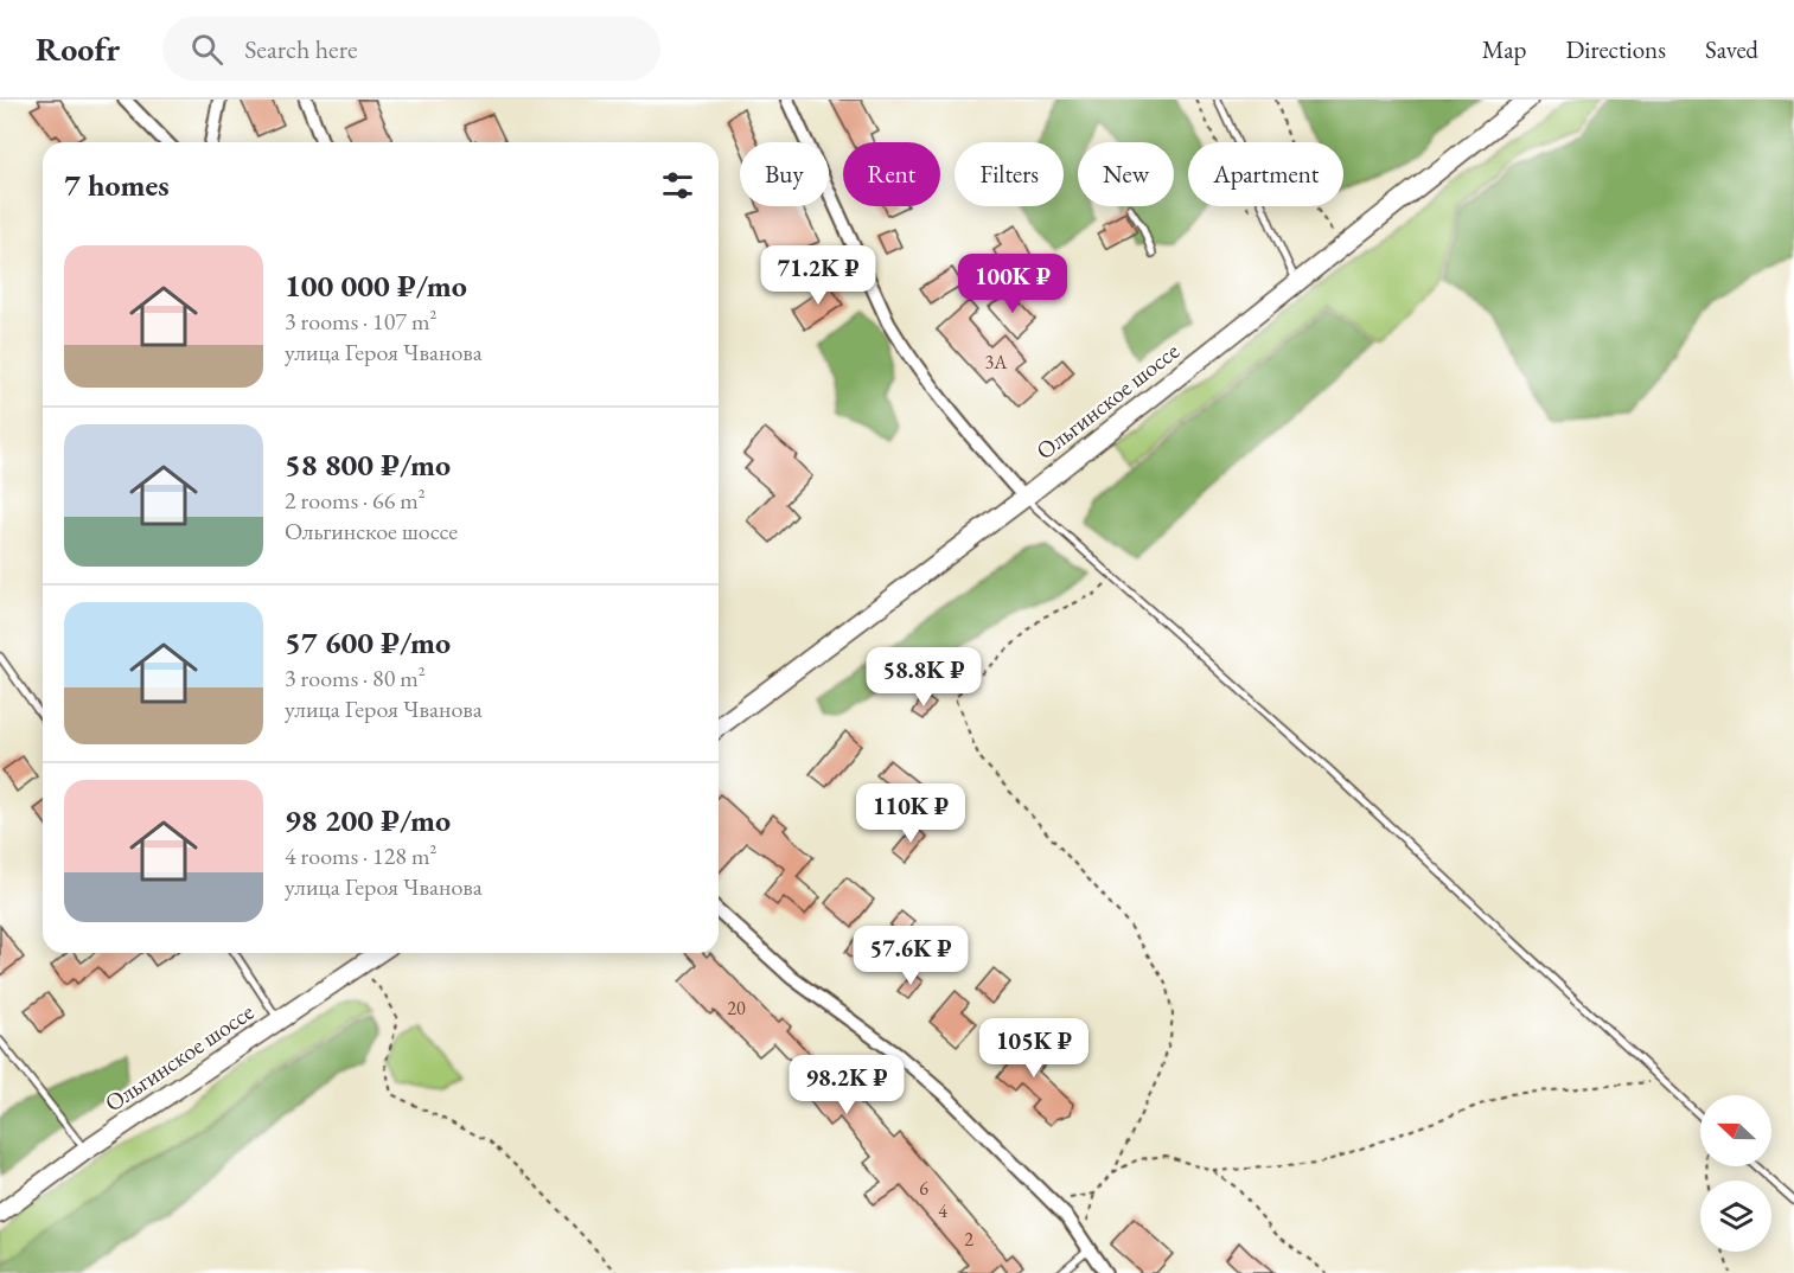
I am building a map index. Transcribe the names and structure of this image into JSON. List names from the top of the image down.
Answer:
{
  "streets": {
    "main road": ["Ольгинское шоссе"]
  },
  "house_numbers": [
    "3А",
    "20",
    "6",
    "4",
    "2"
  ],
  "north": "left",
  "page": {
    "header": "Roofr",
    "search": "Search here",
    "nav": ["Map", "Directions", "Saved"],
    "chip": [
      "Buy",
      "Rent",
      "Filters",
      "New",
      "Apartment"
    ],
    "heading": "7 homes",
    "list": [
      {
        "name": "100 000 ₽/mo",
        "note": "3 rooms · 107 m² · улица Героя Чванова"
      },
      {
        "name": "58 800 ₽/mo",
        "note": "2 rooms · 66 m² · Ольгинское шоссе"
      },
      {
        "name": "57 600 ₽/mo",
        "note": "3 rooms · 80 m² · улица Героя Чванова"
      },
      {
        "name": "98 200 ₽/mo",
        "note": "4 rooms · 128 m² · улица Героя Чванова"
      }
    ],
    "price": [
      "71.2K ₽",
      "100K ₽",
      "58.8K ₽",
      "110K ₽",
      "57.6K ₽",
      "105K ₽",
      "98.2K ₽"
    ]
  }
}
